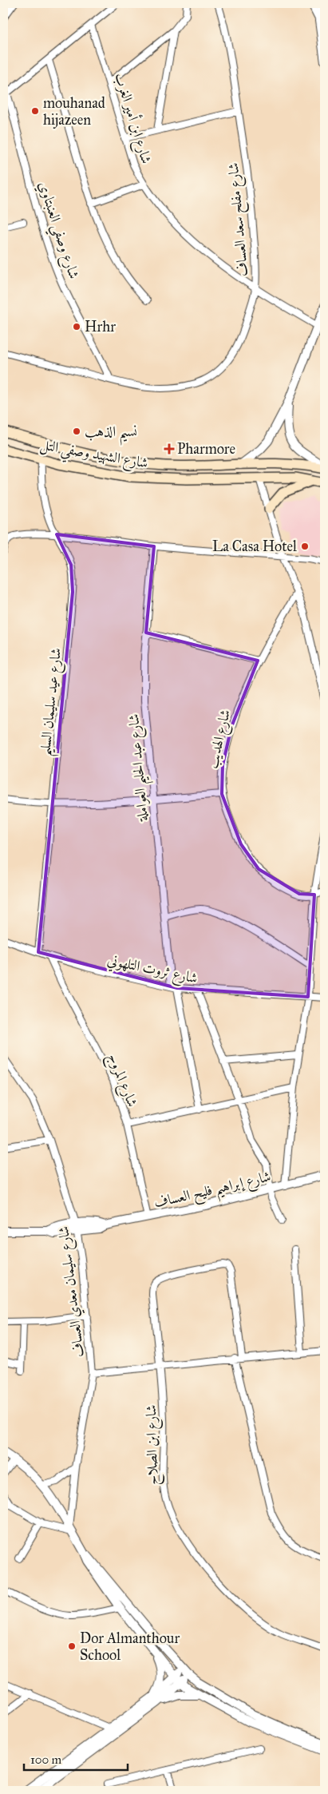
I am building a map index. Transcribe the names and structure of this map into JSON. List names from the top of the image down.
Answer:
{
  "streets": {
    "main road": ["شارع الشهيد وصفي التل"],
    "street": [
      "شارع ابن أمير الغرب",
      "شارع مفلح سعد العساف",
      "شارع وصفي العنبتاوي",
      "شارع عيد سليمان السليم",
      "شارع الهديب",
      "شارع عبد الحليم العواملة",
      "شارع ثروت التلهوني",
      "شارع المروج",
      "شارع إبراهيم فليح العساف",
      "شارع سليمان معدي العساف",
      "شارع ابن الصلاح"
    ]
  },
  "crossings": [
    ["شارع ابن أمير الغرب", "شارع مفلح سعد العساف"],
    ["شارع مفلح سعد العساف", "شارع وصفي العنبتاوي"],
    ["شارع الشهيد وصفي التل", "شارع عيد سليمان السليم"],
    ["شارع عيد سليمان السليم", "شارع ثروت التلهوني"],
    ["شارع عبد الحليم العواملة", "شارع ثروت التلهوني"],
    ["شارع ثروت التلهوني", "شارع المروج"],
    ["شارع إبراهيم فليح العساف", "شارع سليمان معدي العساف"]
  ],
  "places": {
    "other": [
      "mouhanad hijazeen",
      "Hrhr",
      "نسيم الذهب",
      "La Casa Hotel",
      "Dor Almanthour School"
    ],
    "health": ["Pharmore"]
  },
  "scale_bar": "100 m"
}
